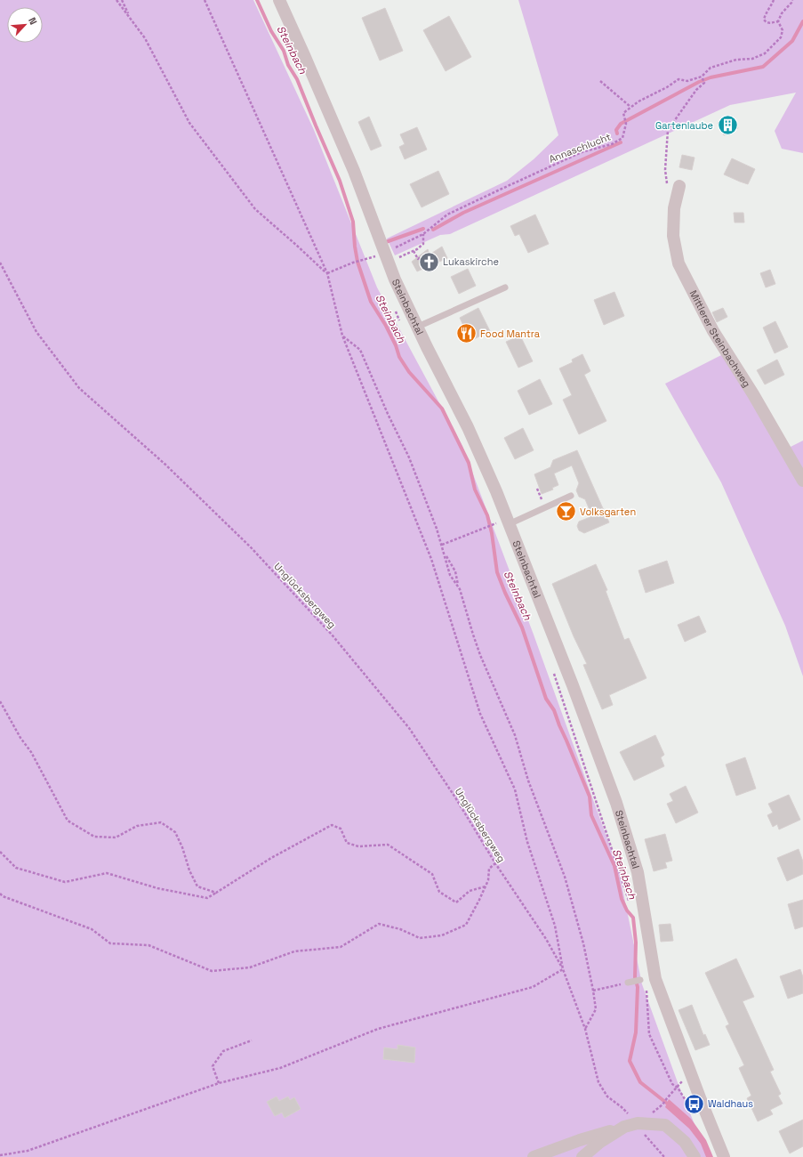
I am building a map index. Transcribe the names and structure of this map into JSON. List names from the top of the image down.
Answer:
{
  "streets": {
    "street": ["Steinbachtal", "Mittlerer Steinbachweg"],
    "path": ["Annaschlucht", "Unglücksbergweg"]
  },
  "crossings": [
    ["Annaschlucht", "Steinbachtal"]
  ],
  "water": ["Steinbach"],
  "places": {
    "building": ["Gartenlaube"],
    "church": ["Lukaskirche"],
    "restaurant": ["Food Mantra"],
    "bar": ["Volksgarten"],
    "bus stop": ["Waldhaus"]
  },
  "north": "top right"
}
